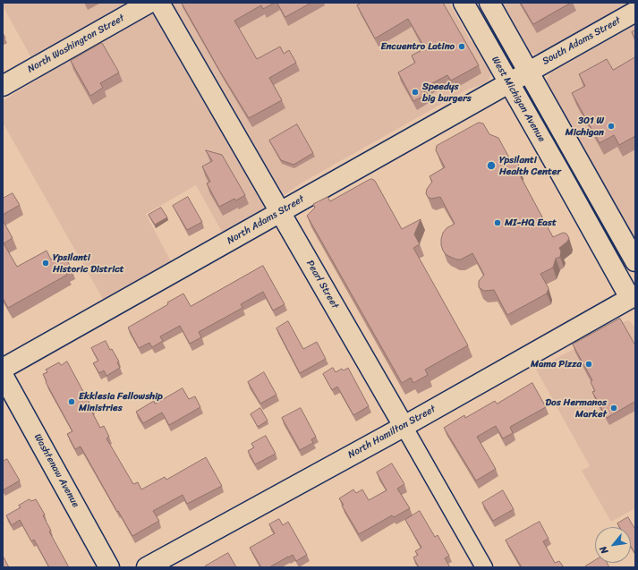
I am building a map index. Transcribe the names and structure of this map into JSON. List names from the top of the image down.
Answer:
{
  "streets": {
    "street": [
      "South Adams Street",
      "North Washington Street",
      "West Michigan Avenue",
      "North Adams Street",
      "Pearl Street",
      "North Hamilton Street",
      "Washtenaw Avenue"
    ]
  },
  "crossings": [
    ["South Adams Street", "North Adams Street"],
    ["West Michigan Avenue", "North Adams Street"],
    ["West Michigan Avenue", "North Hamilton Street"],
    ["North Adams Street", "Pearl Street"],
    ["Pearl Street", "North Hamilton Street"]
  ],
  "places": [
    "Encuentro Latino",
    "Speedys big burgers",
    "301 W Michigan",
    "Ypsilanti Health Center",
    "MI-HQ East",
    "Ypsilanti Historic District",
    "Mama Pizza",
    "Ekklesia Fellowship Ministries",
    "Dos Hermanos Market"
  ],
  "north": "bottom left"
}
